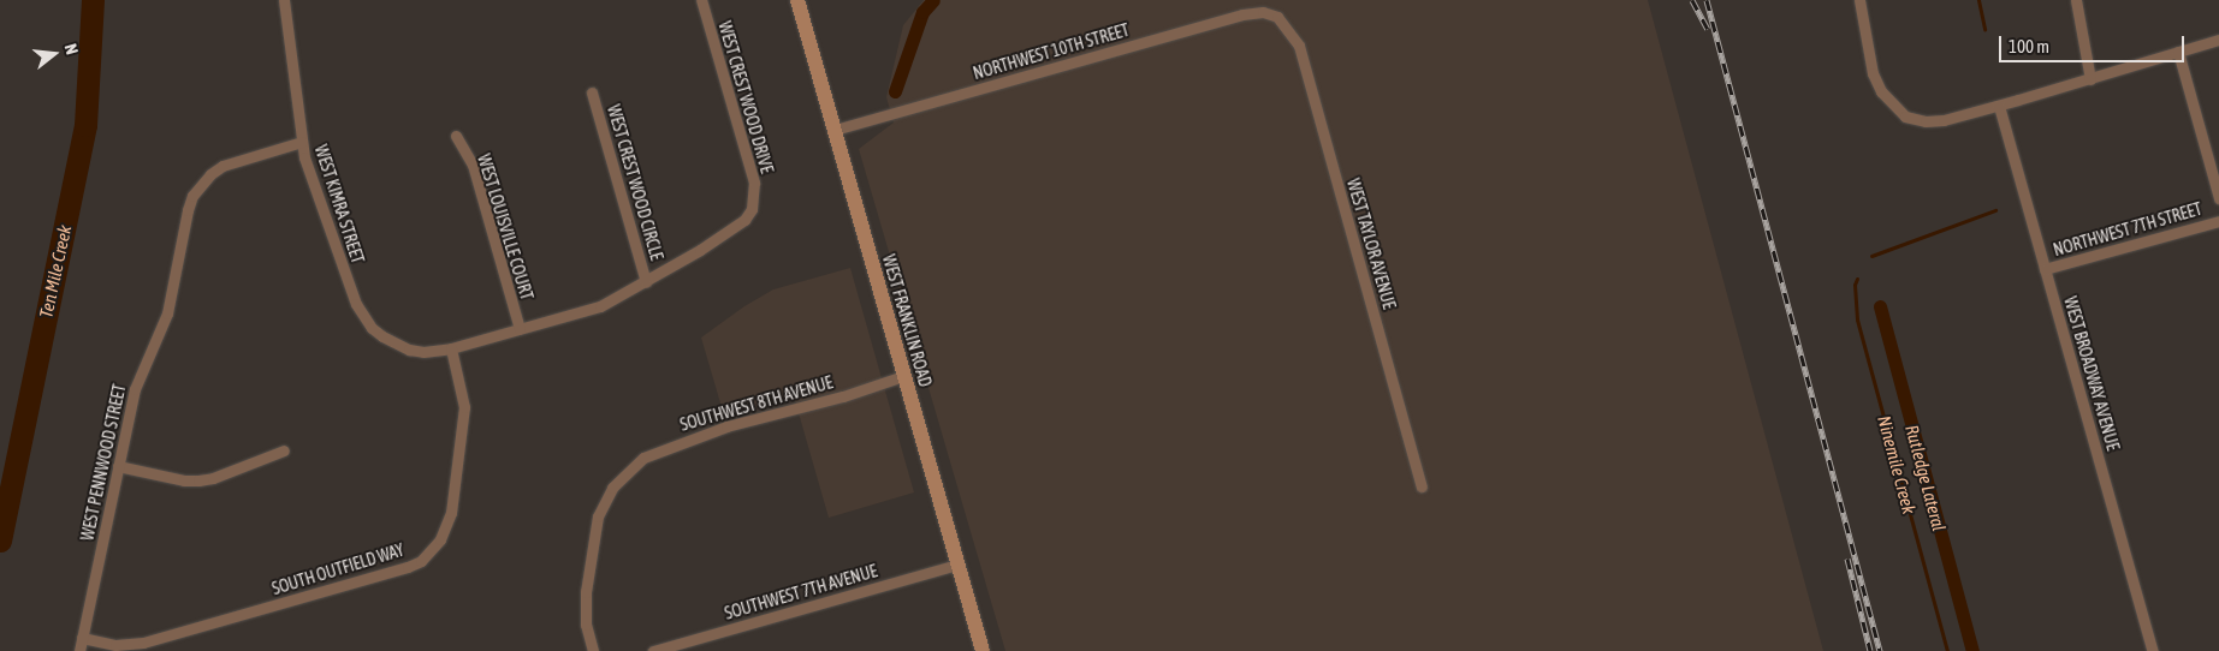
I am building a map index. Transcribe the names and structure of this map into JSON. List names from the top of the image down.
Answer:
{
  "streets": {
    "main road": ["WEST FRANKLIN ROAD"],
    "street": [
      "NORTHWEST 10TH STREET",
      "WEST CREST WOOD DRIVE",
      "WEST CREST WOOD CIRCLE",
      "WEST KIMRA STREET",
      "WEST LOUISVILLE COURT",
      "NORTHWEST 7TH STREET",
      "WEST TAYLOR AVENUE",
      "WEST BROADWAY AVENUE",
      "SOUTHWEST 8TH AVENUE",
      "WEST PENNWOOD STREET",
      "SOUTH OUTFIELD WAY",
      "SOUTHWEST 7TH AVENUE"
    ]
  },
  "crossings": [
    ["NORTHWEST 10TH STREET", "WEST TAYLOR AVENUE"],
    ["NORTHWEST 10TH STREET", "WEST FRANKLIN ROAD"],
    ["WEST CREST WOOD DRIVE", "WEST CREST WOOD CIRCLE"],
    ["WEST CREST WOOD DRIVE", "WEST KIMRA STREET"],
    ["WEST CREST WOOD DRIVE", "WEST LOUISVILLE COURT"],
    ["WEST KIMRA STREET", "WEST LOUISVILLE COURT"],
    ["WEST KIMRA STREET", "WEST PENNWOOD STREET"],
    ["WEST KIMRA STREET", "SOUTH OUTFIELD WAY"],
    ["NORTHWEST 7TH STREET", "WEST BROADWAY AVENUE"],
    ["WEST FRANKLIN ROAD", "SOUTHWEST 8TH AVENUE"],
    ["WEST FRANKLIN ROAD", "SOUTHWEST 7TH AVENUE"],
    ["WEST PENNWOOD STREET", "SOUTH OUTFIELD WAY"]
  ],
  "water": ["Ten Mile Creek", "Ninemile Creek", "Rutledge Lateral"],
  "scale_bar": "100 m",
  "north": "right"
}
